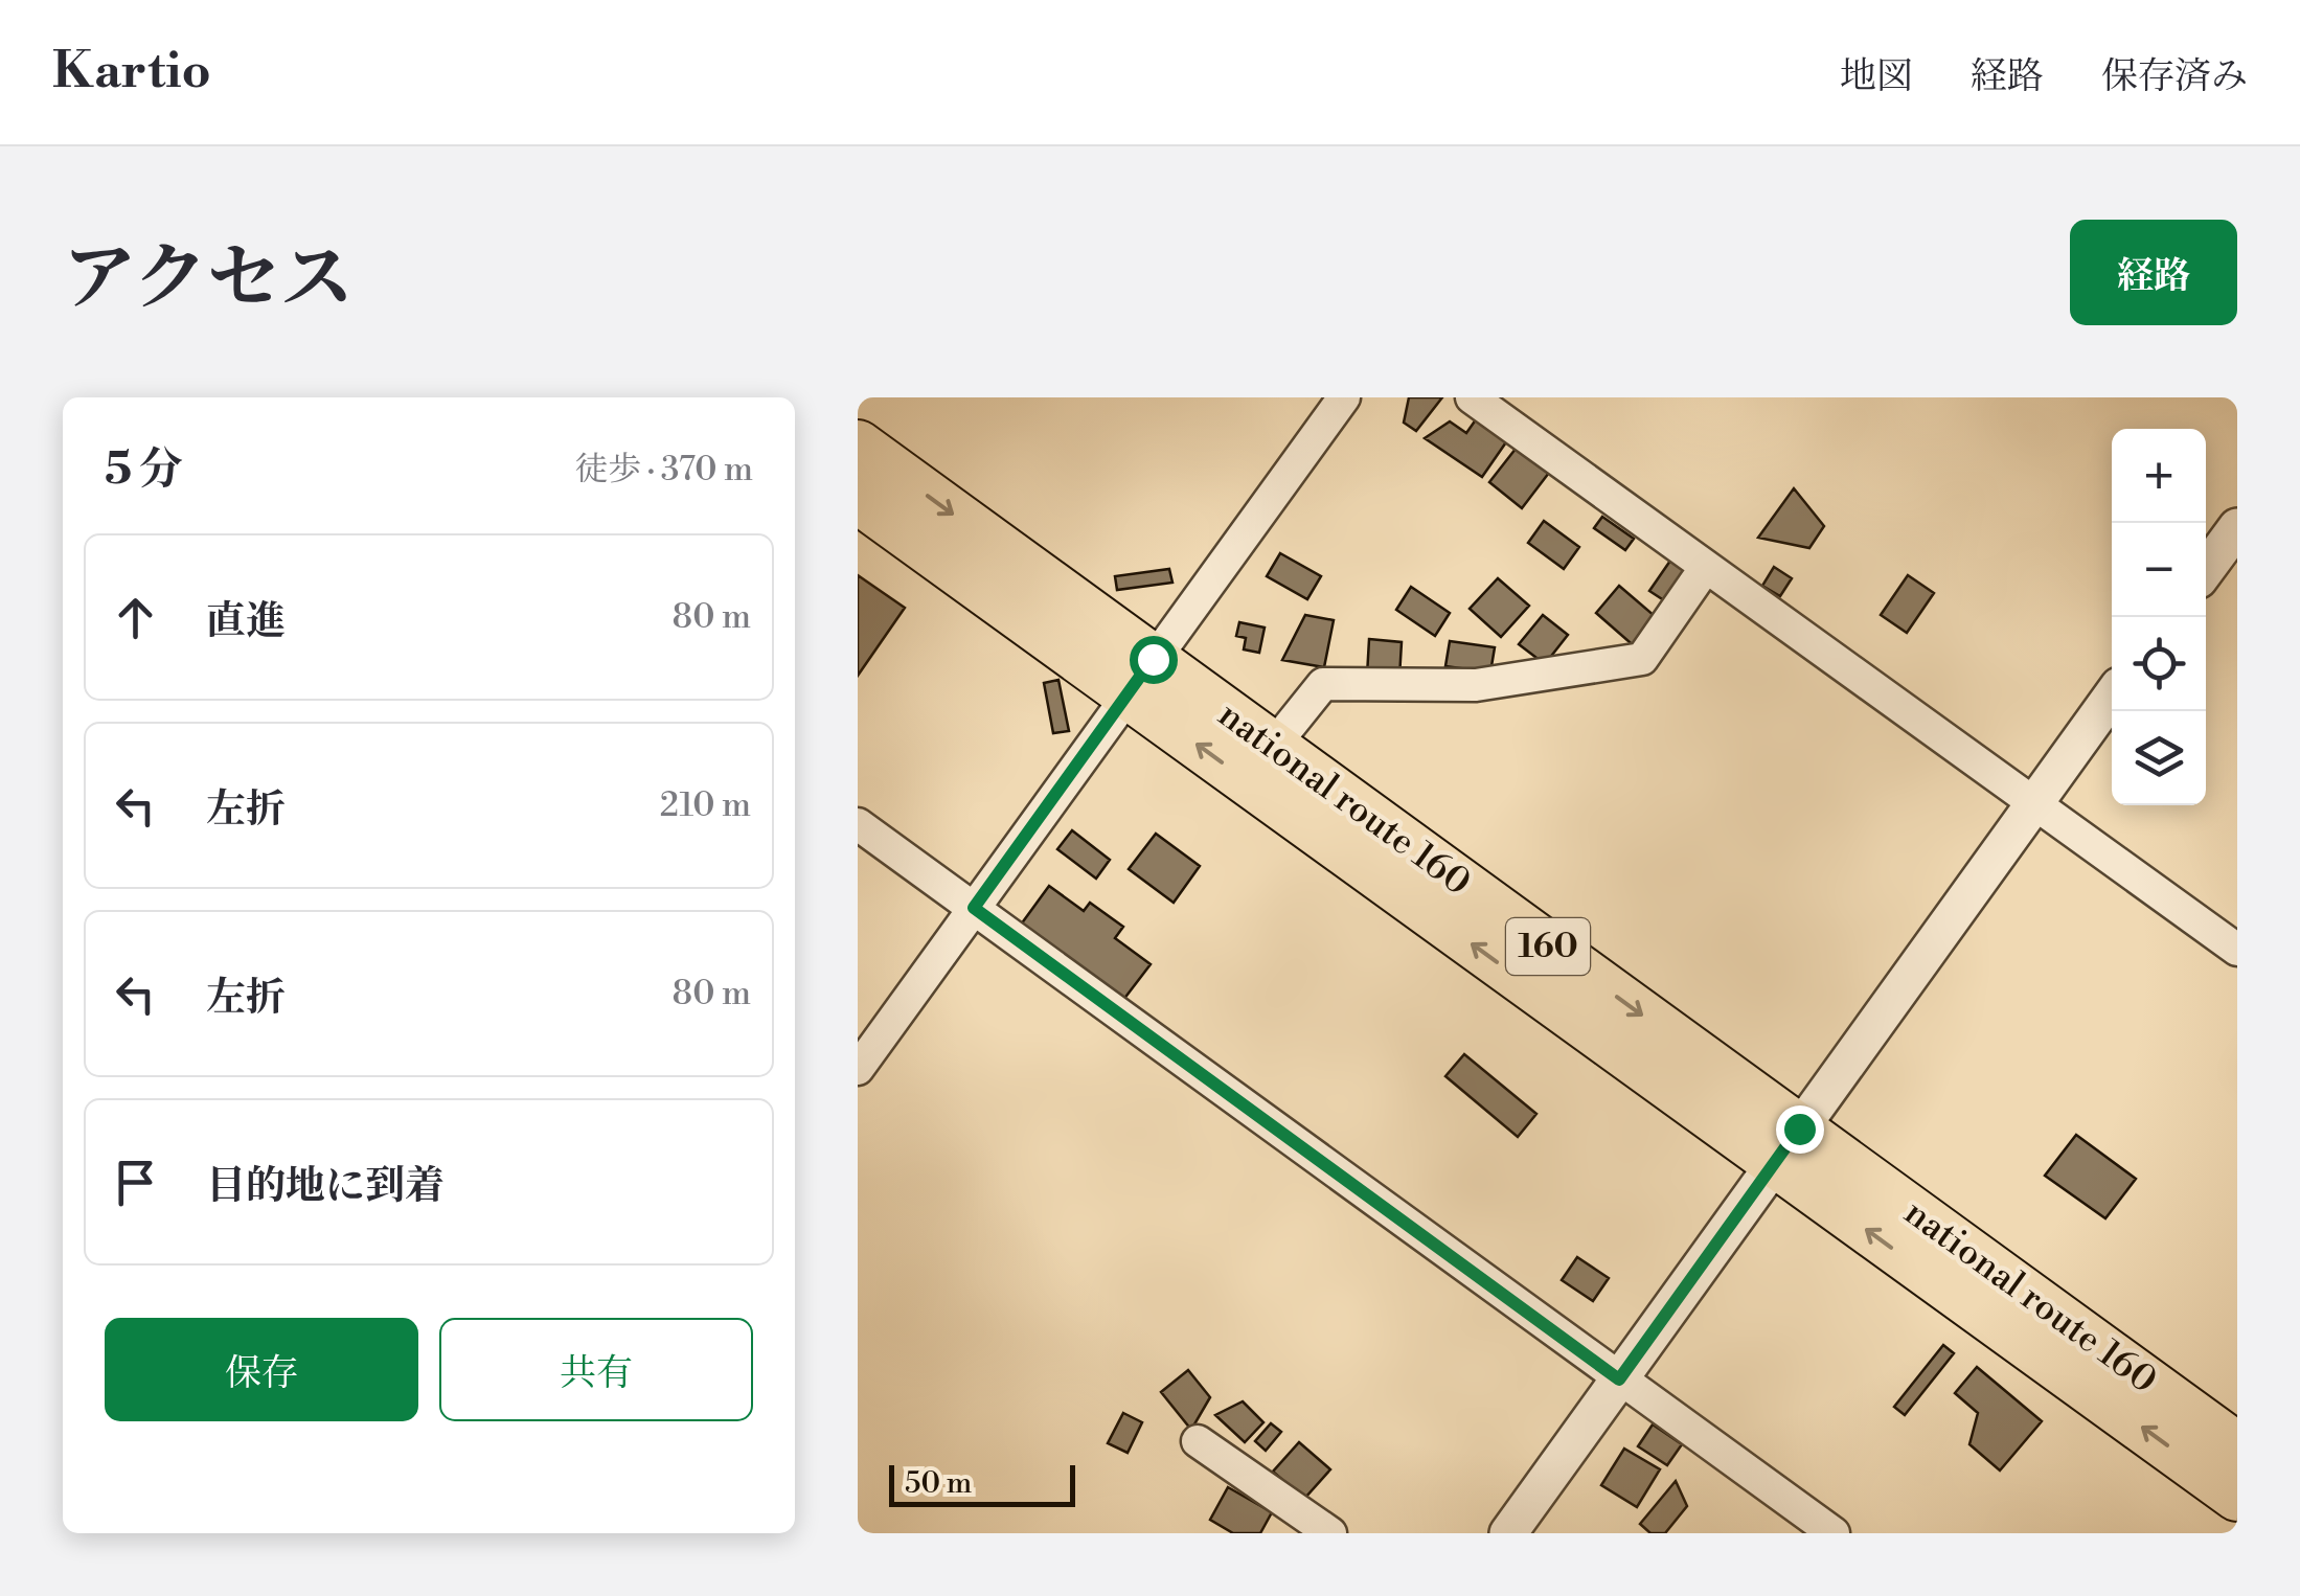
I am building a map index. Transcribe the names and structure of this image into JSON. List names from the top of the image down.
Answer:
{
  "streets": {
    "highway": ["national route 160", "160"]
  },
  "scale_bar": "50 m",
  "page": {
    "header": "Kartio",
    "nav": ["地図", "経路", "保存済み"],
    "title": "アクセス",
    "buttons": [
      "経路",
      ["保存", "共有"]
    ],
    "heading": ["5 分", "徒歩 · 370 m"],
    "map_buttons": ["+", "−"],
    "list": [
      ["直進", "80 m"],
      ["左折", "210 m"],
      ["左折", "80 m"],
      "目的地に到着"
    ],
    "scale": "50 m"
  }
}
